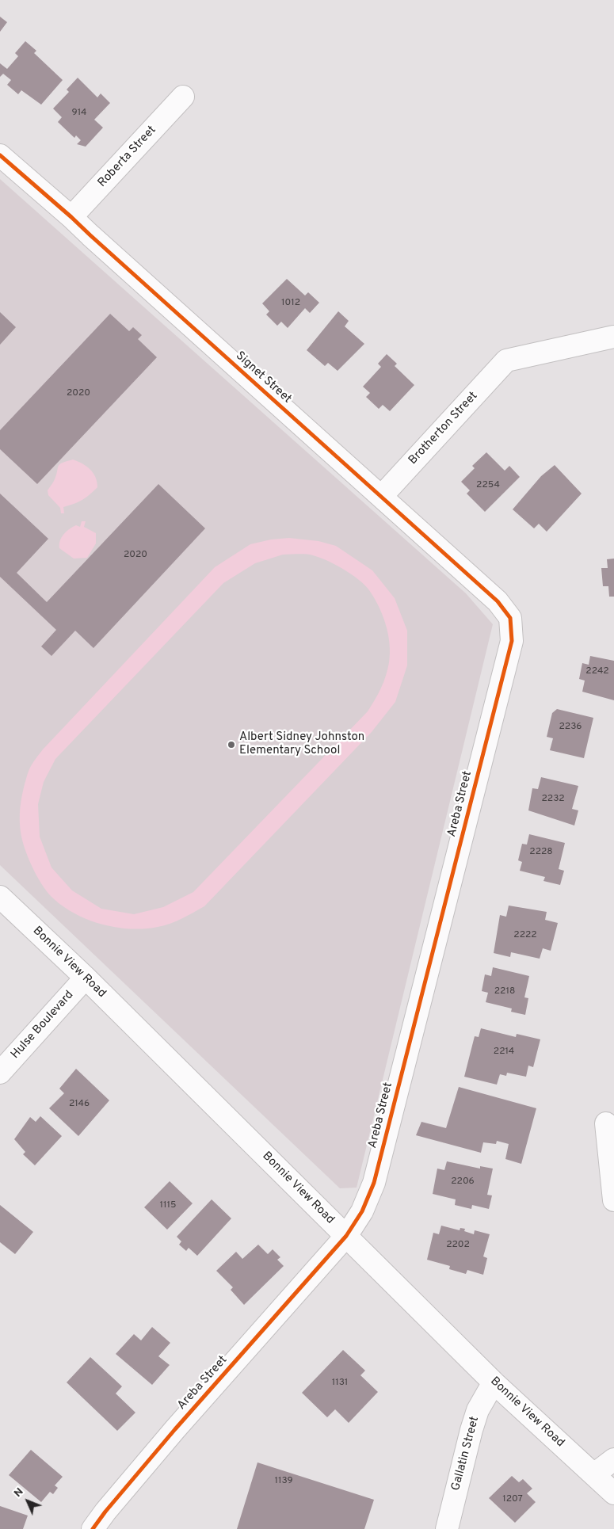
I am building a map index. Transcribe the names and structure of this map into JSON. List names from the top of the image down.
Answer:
{
  "streets": {
    "street": [
      "Roberta Street",
      "Signet Street",
      "Brotherton Street",
      "Areba Street",
      "Bonnie View Road",
      "Hulse Boulevard",
      "Gallatin Street"
    ]
  },
  "crossings": [
    ["Roberta Street", "Signet Street"],
    ["Signet Street", "Brotherton Street"],
    ["Signet Street", "Areba Street"],
    ["Areba Street", "Bonnie View Road"],
    ["Bonnie View Road", "Hulse Boulevard"],
    ["Bonnie View Road", "Gallatin Street"]
  ],
  "places": ["Albert Sidney Johnston Elementary School"],
  "house_numbers": [
    "914",
    "1012",
    "2020",
    "2254",
    "2020",
    "2242",
    "2236",
    "2232",
    "2228",
    "2222",
    "2218",
    "2214",
    "2146",
    "2206",
    "1115",
    "2202",
    "1131",
    "1139",
    "1207"
  ],
  "north": "top left"
}
